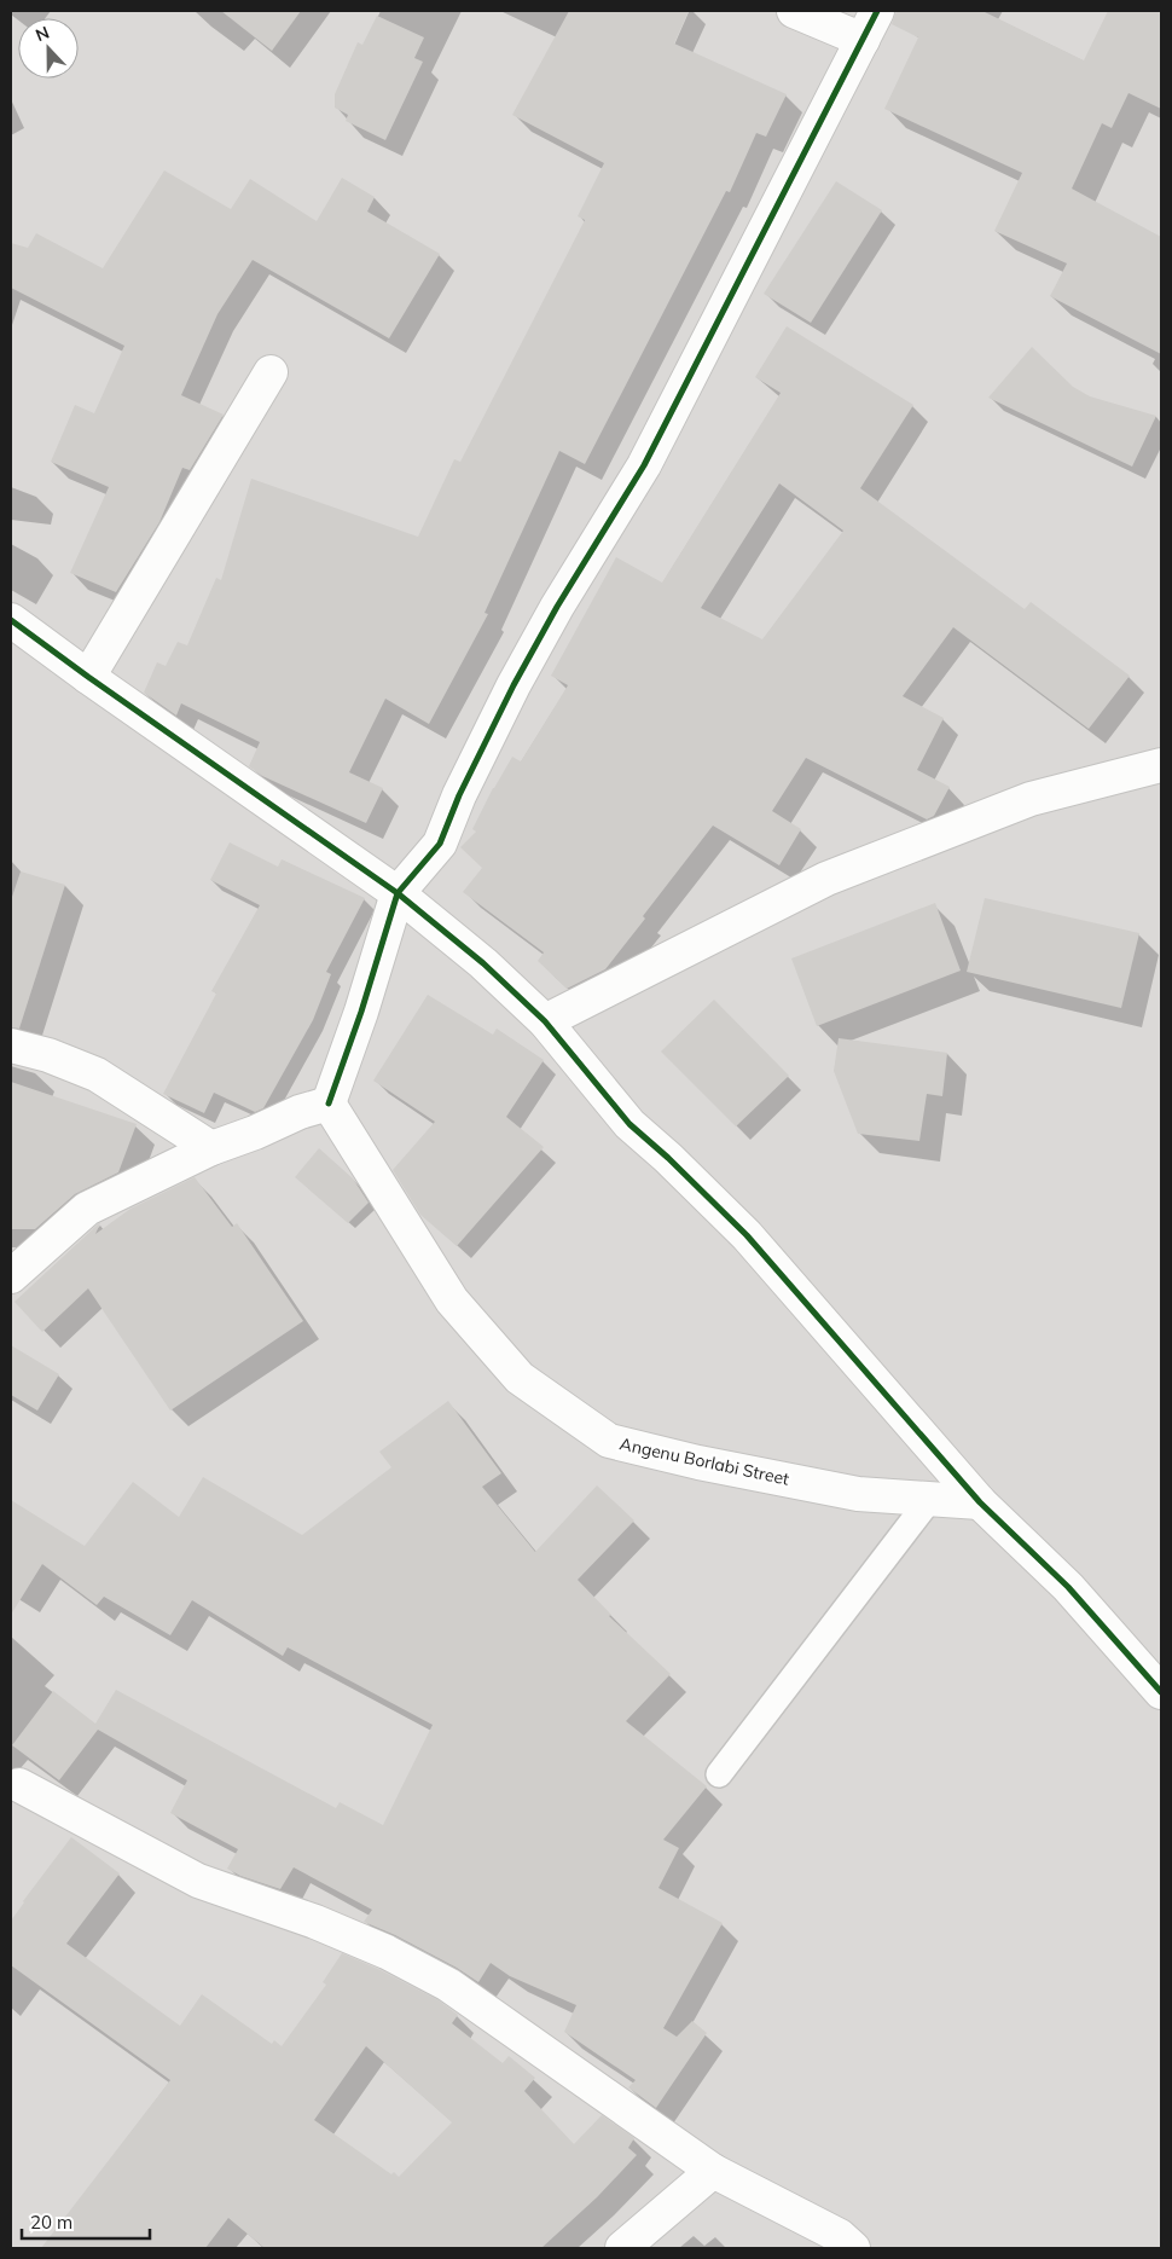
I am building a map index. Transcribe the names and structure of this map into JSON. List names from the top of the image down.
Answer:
{
  "streets": {
    "street": ["Angenu Borlabi Street"]
  },
  "scale_bar": "20 m",
  "north": "top"
}
